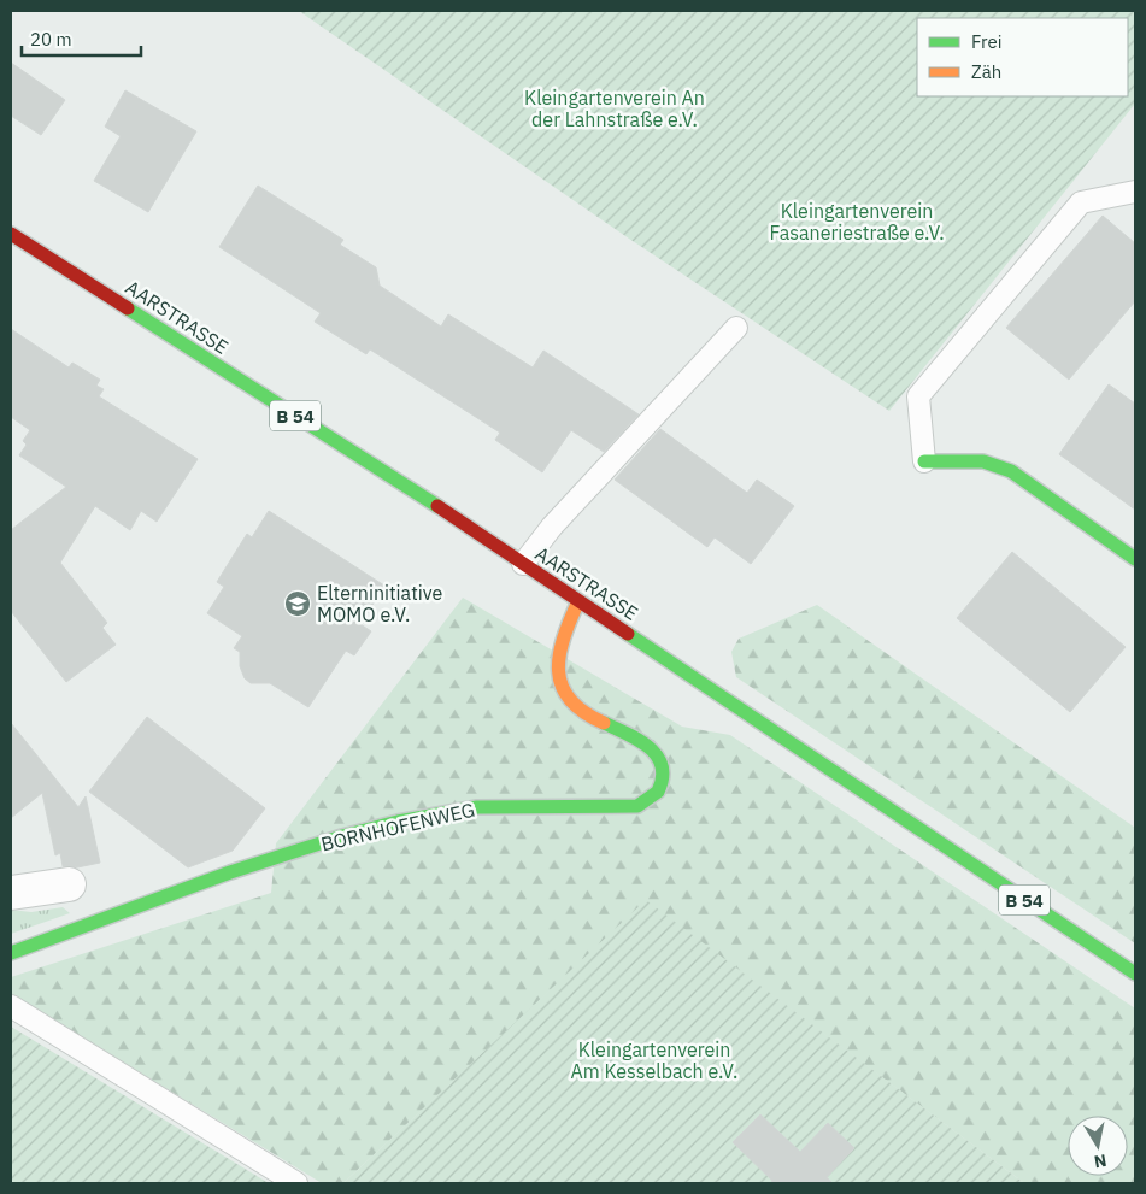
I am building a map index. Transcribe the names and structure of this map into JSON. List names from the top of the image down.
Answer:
{
  "streets": {
    "main road": ["AARSTRASSE", "B 54", "BORNHOFENWEG"]
  },
  "crossings": [
    ["AARSTRASSE", "BORNHOFENWEG"]
  ],
  "parks": ["Kleingartenverein An der Lahnstraße e.V.", "Kleingartenverein Fasaneriestraße e.V.", "Kleingartenverein Am Kesselbach e.V."],
  "places": {
    "school or university": ["Elterninitiative MOMO e.V."]
  },
  "legend": ["Frei", "Zäh"],
  "scale_bar": "20 m",
  "north": "bottom"
}
